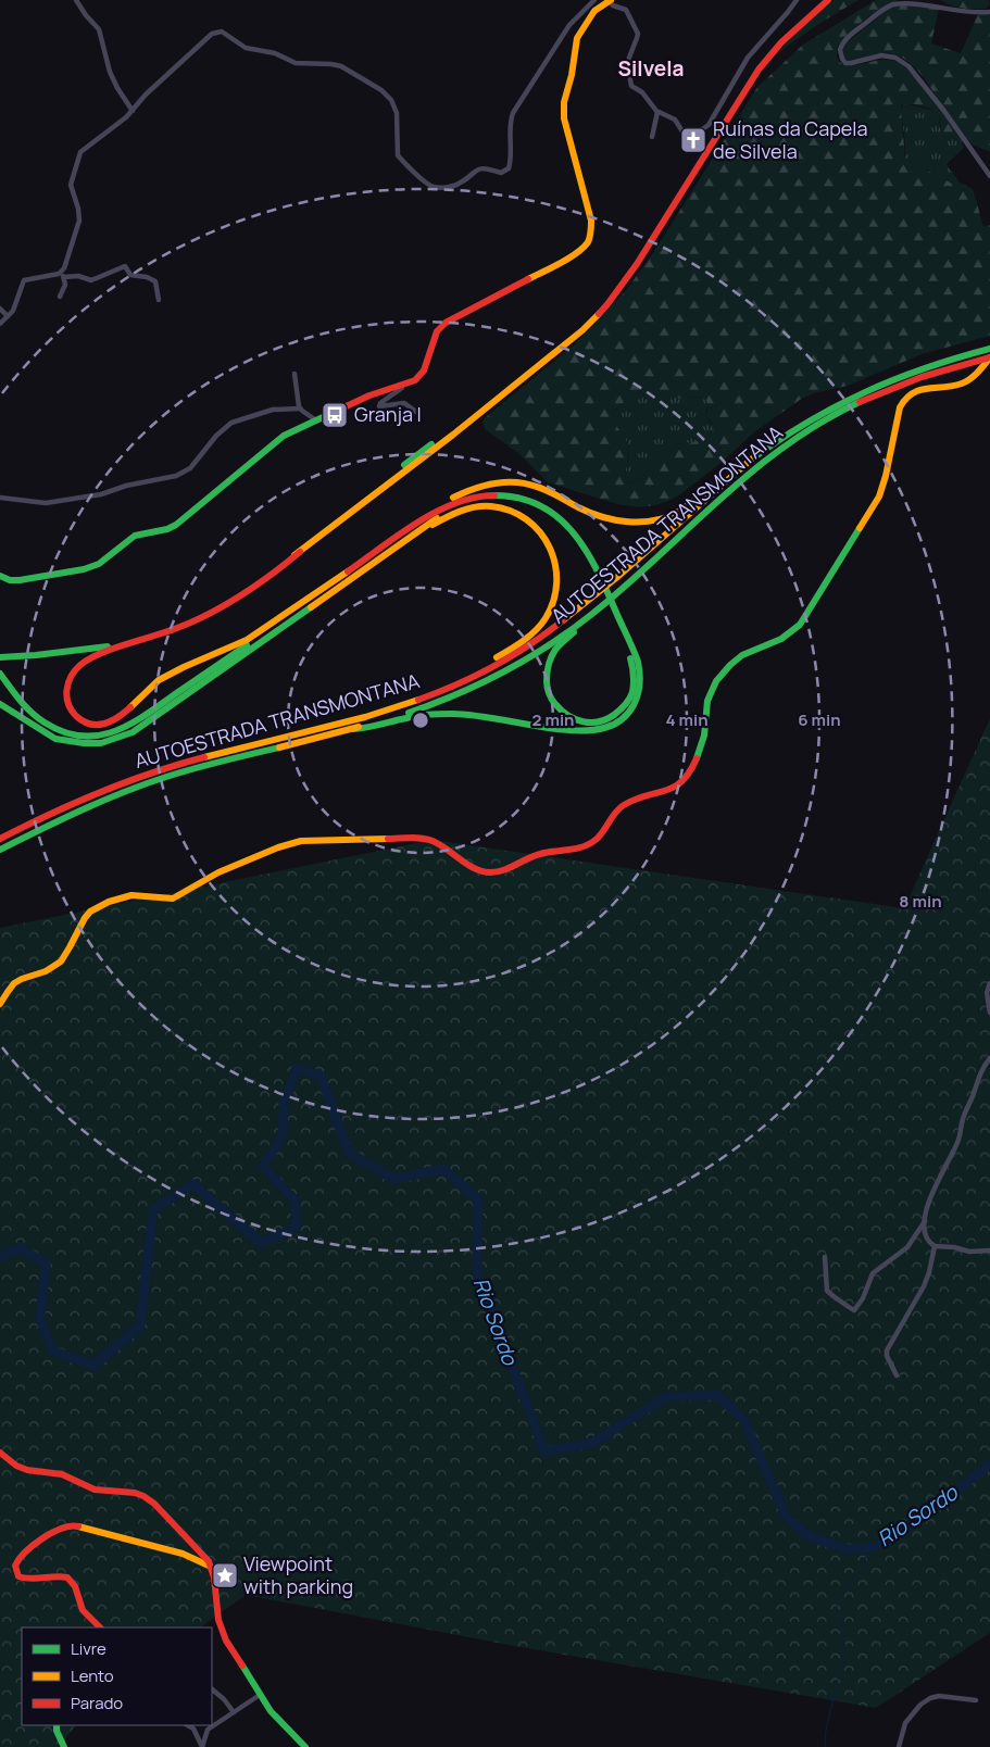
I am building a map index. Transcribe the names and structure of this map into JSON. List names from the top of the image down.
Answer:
{
  "streets": {
    "main road": ["AUTOESTRADA TRANSMONTANA"]
  },
  "districts": ["Silvela"],
  "water": ["Rio Sordo"],
  "places": {
    "church": ["Ruínas da Capela de Silvela"],
    "bus stop": ["Granja I"],
    "place": ["Viewpoint with parking"]
  },
  "legend": ["Livre", "Lento", "Parado"],
  "rings": [
    "2 min",
    "4 min",
    "6 min",
    "8 min"
  ]
}
